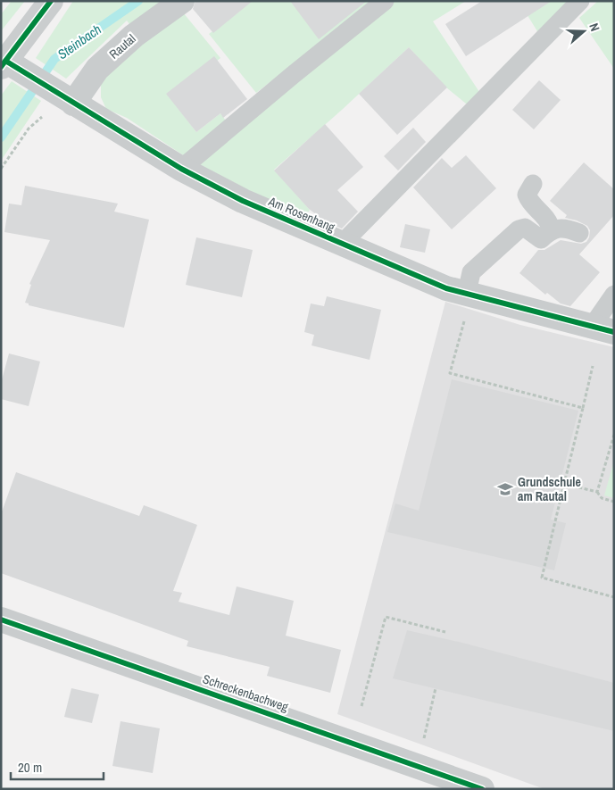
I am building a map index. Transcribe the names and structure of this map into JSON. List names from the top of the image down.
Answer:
{
  "streets": {
    "street": ["Rautal", "Am Rosenhang", "Schreckenbachweg"]
  },
  "crossings": [
    ["Rautal", "Am Rosenhang"]
  ],
  "water": ["Steinbach"],
  "places": {
    "school or university": ["Grundschule am Rautal"]
  },
  "scale_bar": "20 m",
  "north": "right"
}
